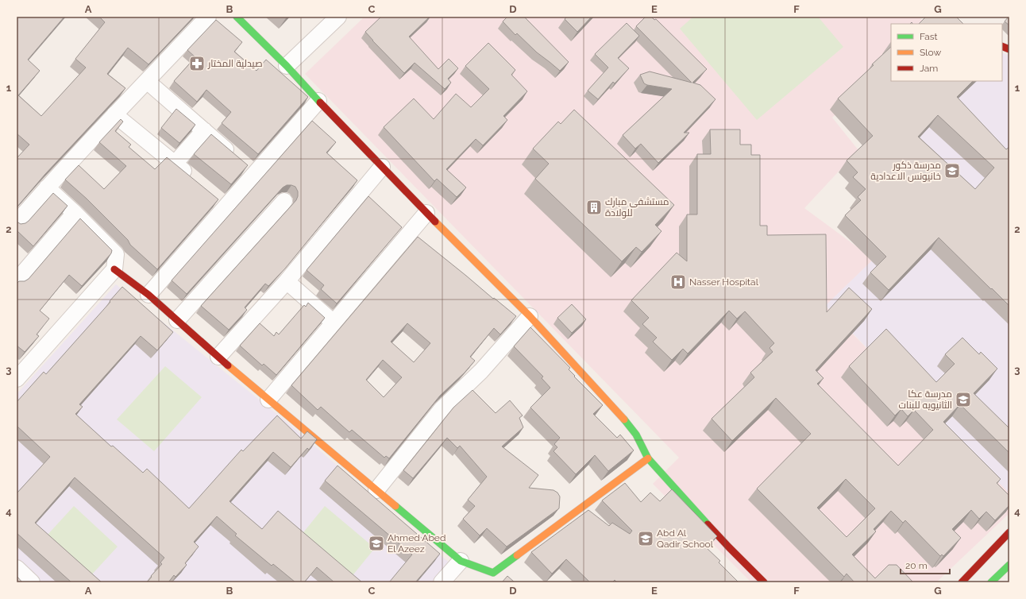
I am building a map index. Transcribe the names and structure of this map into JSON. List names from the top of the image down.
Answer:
{
  "places": {
    "pharmacy": ["صيدلية المختار"],
    "school or university": [
      "مدرسة ذكور خانيونس الاعدادية",
      "مدرسة عكا الثانيويه للبنات",
      "Abd Al Qadir School",
      "Ahmed Abed El Azeez"
    ],
    "building": ["مستشفى مبارك للولادة"],
    "hospital": ["Nasser Hospital"]
  },
  "legend": ["Fast", "Slow", "Jam"],
  "scale_bar": "20 m",
  "grid": {
    "columns": [
      "A",
      "B",
      "C",
      "D",
      "E",
      "F",
      "G"
    ],
    "rows": [
      "1",
      "2",
      "3",
      "4"
    ]
  }
}
